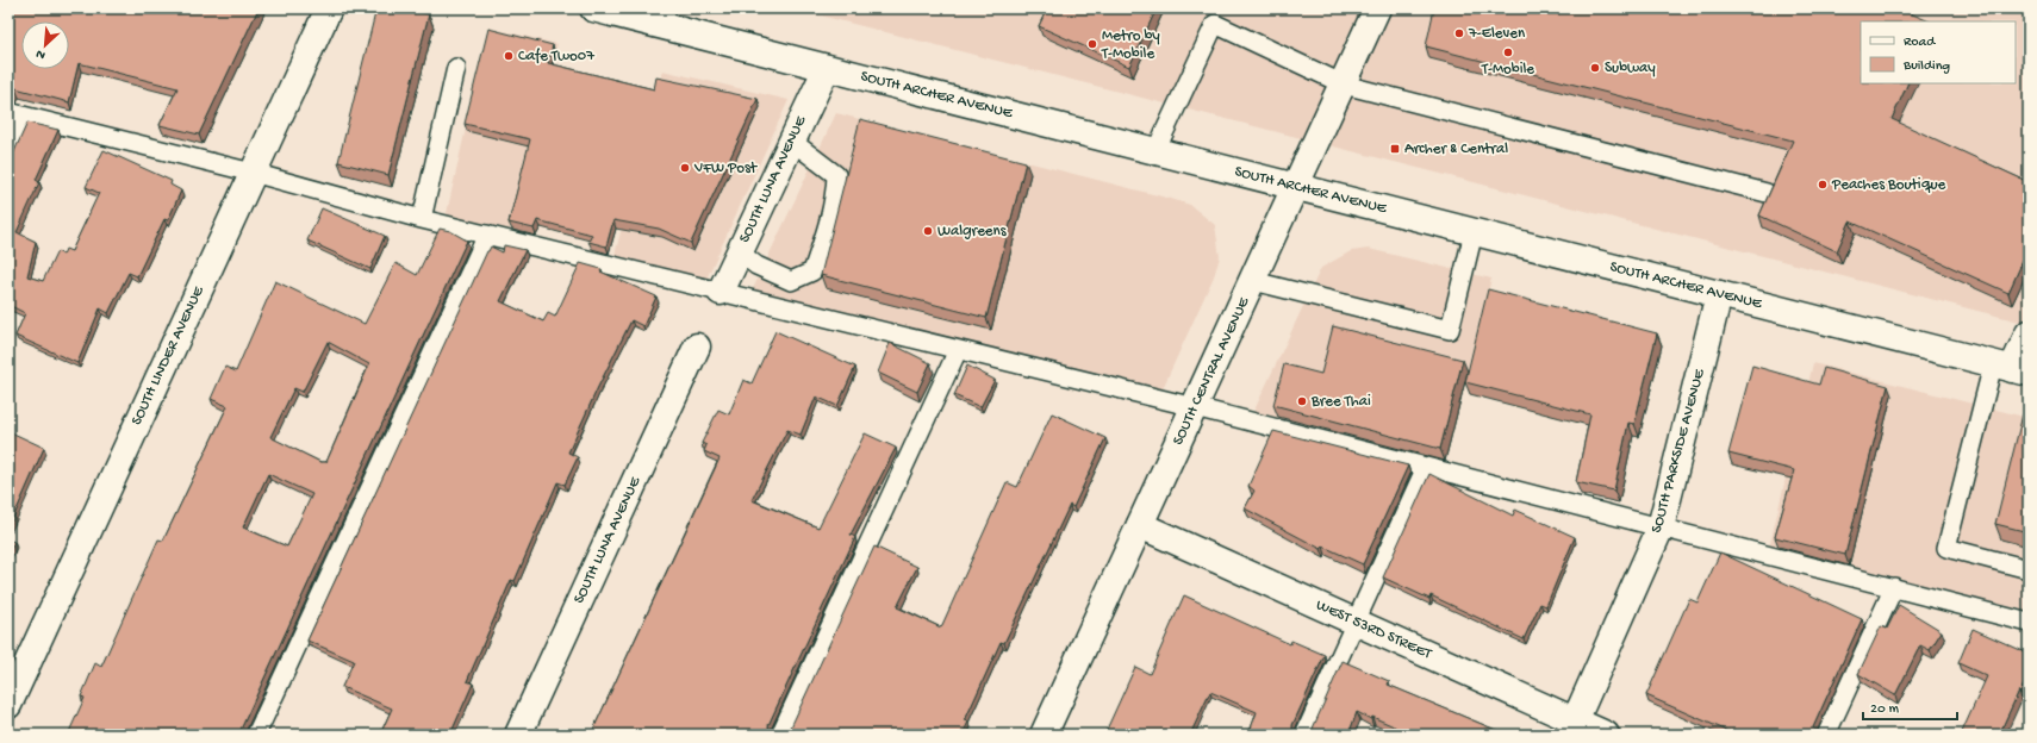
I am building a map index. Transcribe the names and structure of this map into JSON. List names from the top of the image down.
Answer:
{
  "streets": {
    "street": [
      "SOUTH ARCHER AVENUE",
      "SOUTH LUNA AVENUE",
      "SOUTH LINDER AVENUE",
      "SOUTH CENTRAL AVENUE",
      "SOUTH PARKSIDE AVENUE",
      "WEST 53RD STREET"
    ]
  },
  "crossings": [
    ["SOUTH ARCHER AVENUE", "SOUTH LUNA AVENUE"],
    ["SOUTH ARCHER AVENUE", "SOUTH CENTRAL AVENUE"],
    ["SOUTH ARCHER AVENUE", "SOUTH PARKSIDE AVENUE"],
    ["SOUTH CENTRAL AVENUE", "WEST 53RD STREET"],
    ["SOUTH PARKSIDE AVENUE", "WEST 53RD STREET"]
  ],
  "places": {
    "other": [
      "7-Eleven",
      "Metro by T-Mobile",
      "T-Mobile",
      "Cafe Two07",
      "Subway",
      "VFW Post",
      "Peaches Boutique",
      "Walgreens",
      "Bree Thai"
    ],
    "transit": ["Archer & Central"]
  },
  "legend": ["Road", "Building"],
  "scale_bar": "20 m",
  "north": "bottom left"
}
